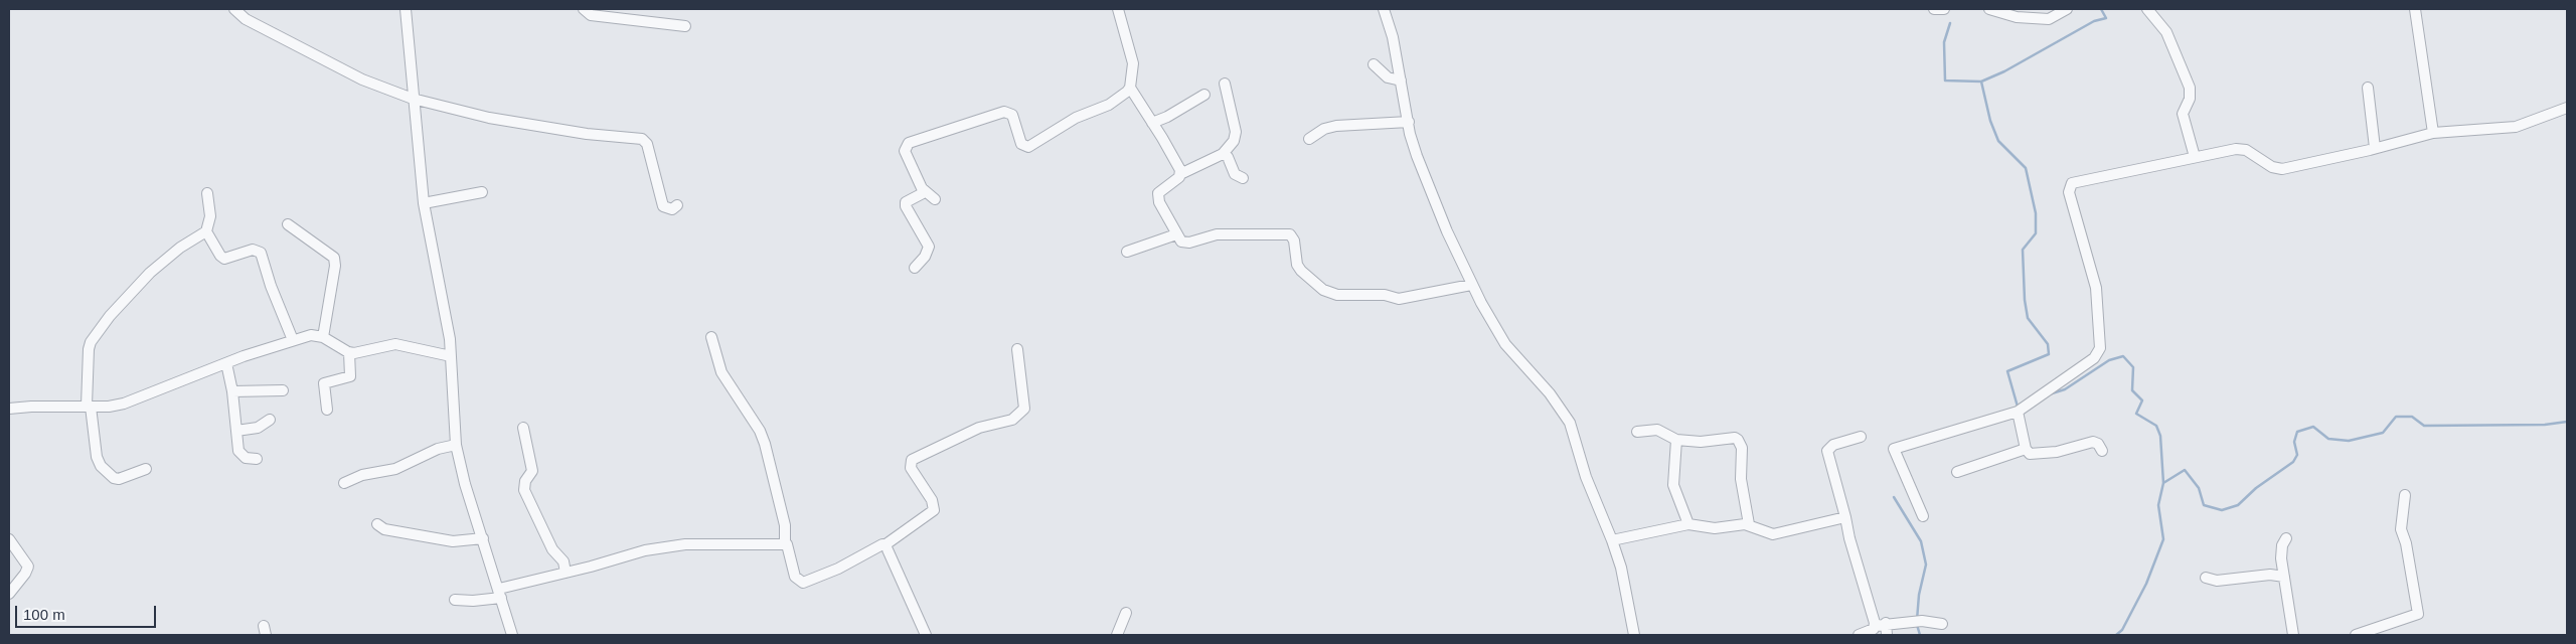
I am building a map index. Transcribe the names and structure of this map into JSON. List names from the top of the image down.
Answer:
{
  "scale_bar": "100 m"
}
